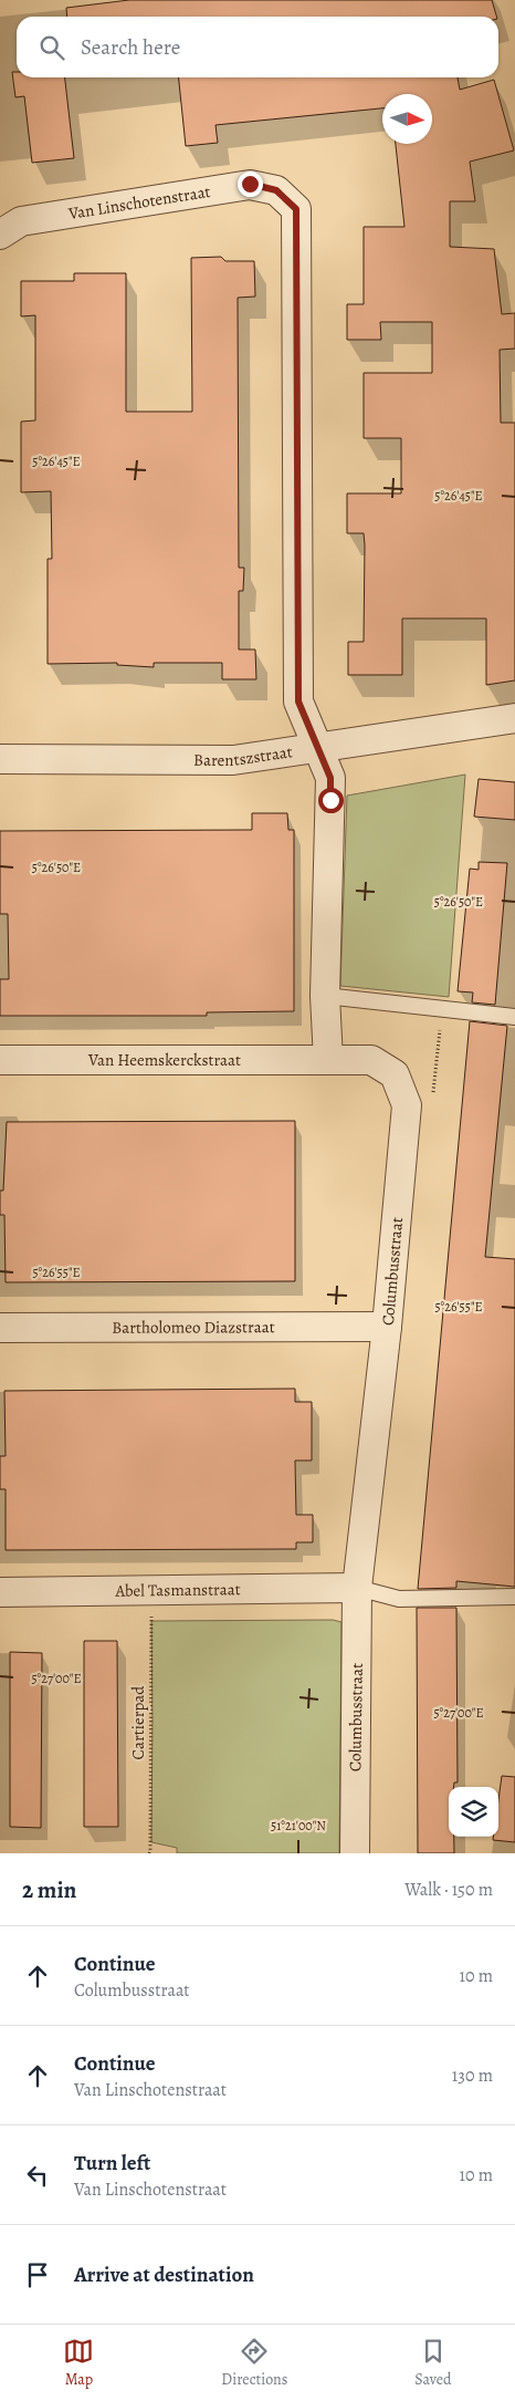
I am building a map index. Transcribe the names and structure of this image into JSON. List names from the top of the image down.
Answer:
{
  "streets": {
    "street": [
      "Van Linschotenstraat",
      "Barentszstraat",
      "Van Heemskerckstraat",
      "Columbusstraat",
      "Bartholomeo Diazstraat",
      "Abel Tasmanstraat"
    ],
    "path": ["Cartierpad"]
  },
  "crossings": [
    ["Van Linschotenstraat", "Barentszstraat"],
    ["Van Heemskerckstraat", "Columbusstraat"],
    ["Columbusstraat", "Bartholomeo Diazstraat"],
    ["Columbusstraat", "Abel Tasmanstraat"],
    ["Abel Tasmanstraat", "Cartierpad"]
  ],
  "north": "right",
  "page": {
    "search": "Search here",
    "heading": ["2 min", "Walk · 150 m"],
    "list": [
      ["Continue", "Columbusstraat", "10 m"],
      ["Continue", "Van Linschotenstraat", "130 m"],
      ["Turn left", "Van Linschotenstraat", "10 m"],
      "Arrive at destination"
    ],
    "nav": ["Map", "Directions", "Saved"]
  },
  "coordinates": [
    "5°26'45\"E",
    "5°26'50\"E",
    "5°26'55\"E",
    "5°27'00\"E",
    "51°21'00\"N"
  ]
}
